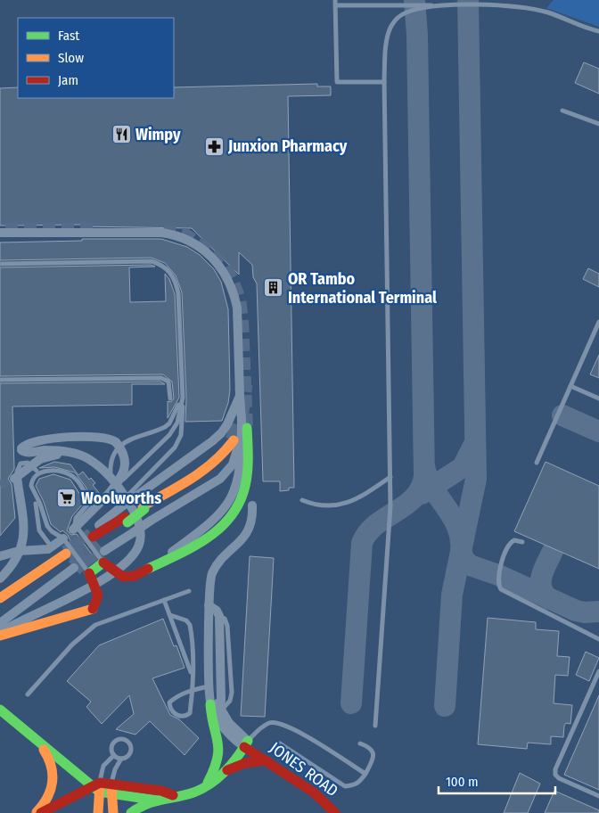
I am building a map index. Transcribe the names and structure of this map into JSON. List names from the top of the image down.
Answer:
{
  "streets": {
    "main road": ["JONES ROAD"]
  },
  "places": {
    "restaurant": ["Wimpy"],
    "pharmacy": ["Junxion Pharmacy"],
    "building": ["OR Tambo International Terminal"],
    "supermarket": ["Woolworths"]
  },
  "legend": ["Fast", "Slow", "Jam"],
  "scale_bar": "100 m"
}
